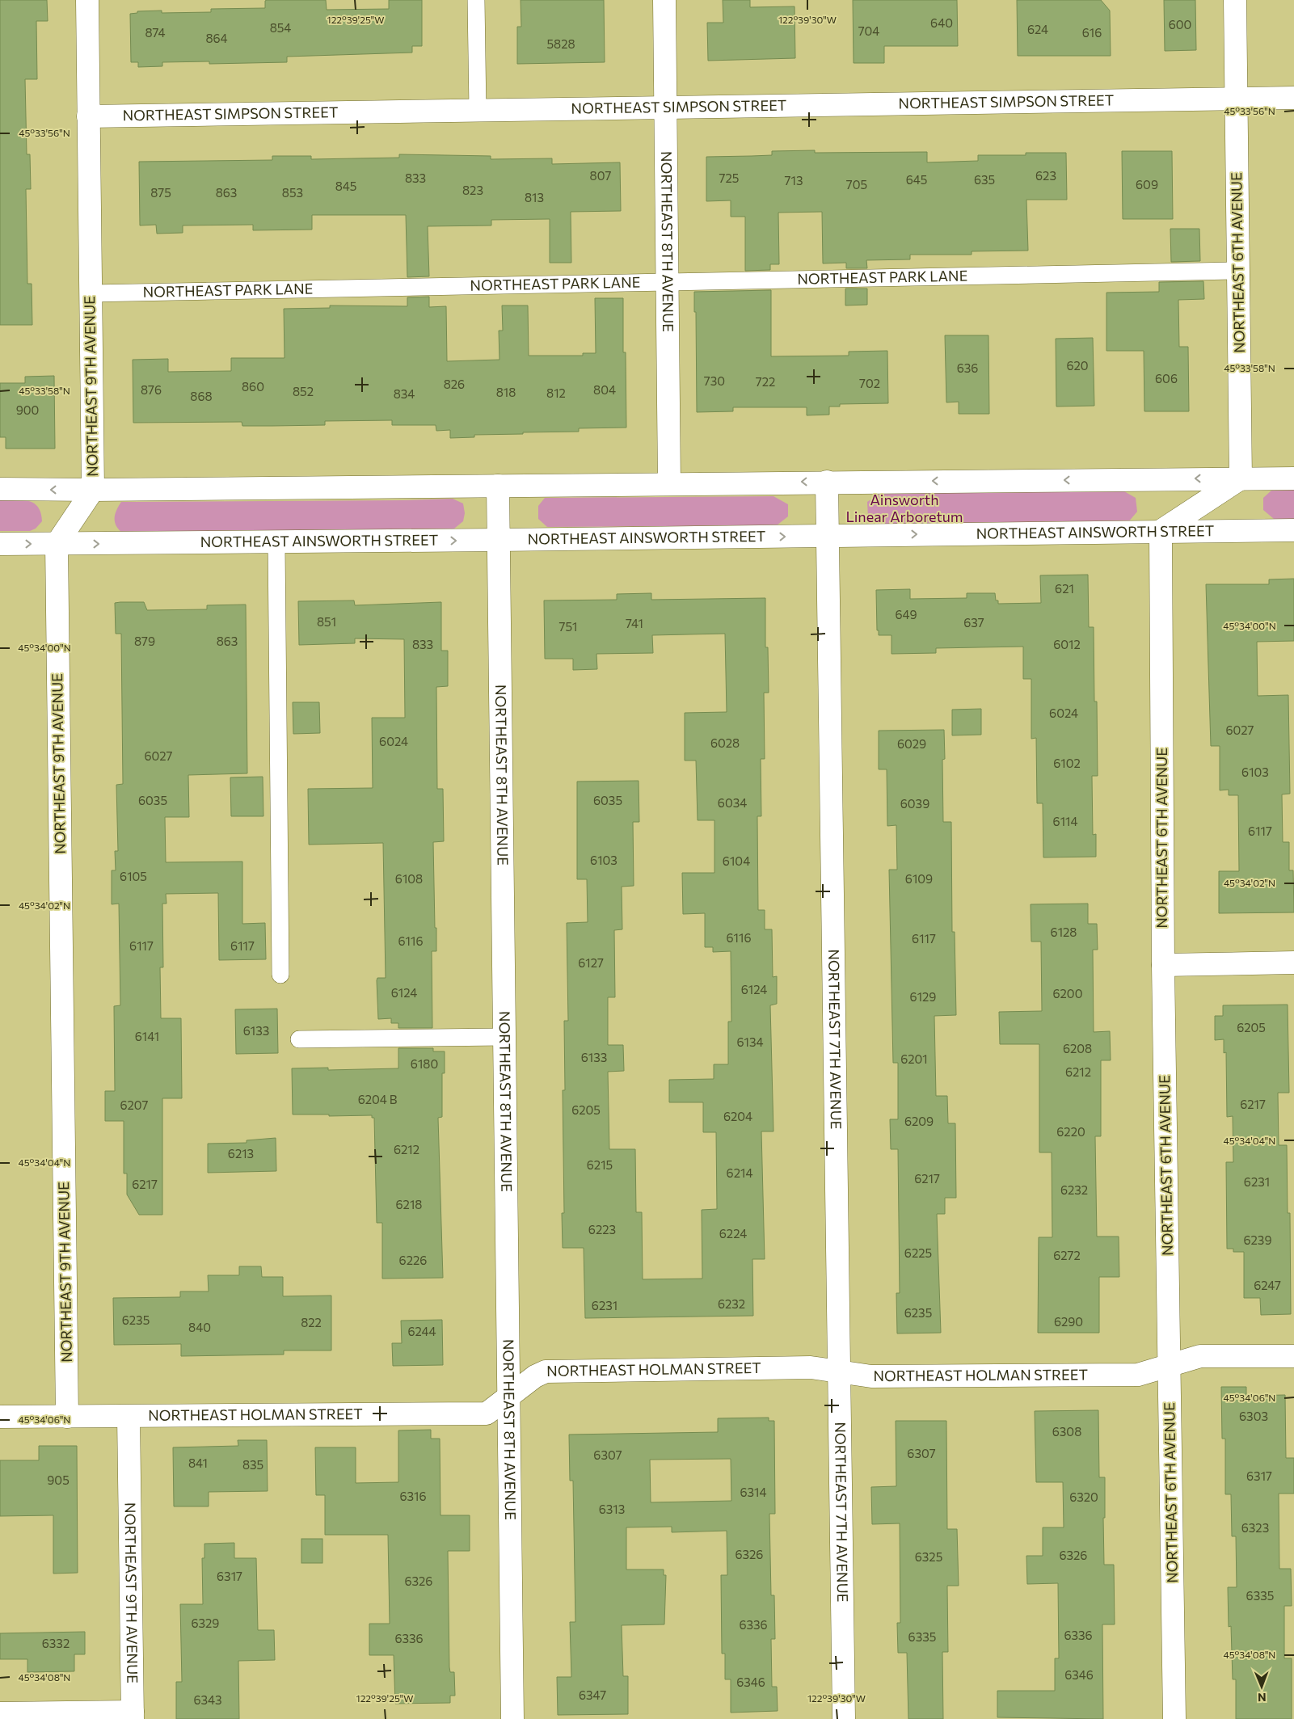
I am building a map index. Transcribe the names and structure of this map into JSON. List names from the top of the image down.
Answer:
{
  "streets": {
    "street": [
      "NORTHEAST SIMPSON STREET",
      "NORTHEAST 8TH AVENUE",
      "NORTHEAST 6TH AVENUE",
      "NORTHEAST 9TH AVENUE",
      "NORTHEAST AINSWORTH STREET",
      "NORTHEAST 7TH AVENUE",
      "NORTHEAST HOLMAN STREET"
    ],
    "lane": ["NORTHEAST PARK LANE"]
  },
  "crossings": [
    ["NORTHEAST SIMPSON STREET", "NORTHEAST 8TH AVENUE"],
    ["NORTHEAST SIMPSON STREET", "NORTHEAST 6TH AVENUE"],
    ["NORTHEAST SIMPSON STREET", "NORTHEAST 9TH AVENUE"],
    ["NORTHEAST 8TH AVENUE", "NORTHEAST PARK LANE"],
    ["NORTHEAST 8TH AVENUE", "NORTHEAST AINSWORTH STREET"],
    ["NORTHEAST 8TH AVENUE", "NORTHEAST HOLMAN STREET"],
    ["NORTHEAST 6TH AVENUE", "NORTHEAST PARK LANE"],
    ["NORTHEAST 6TH AVENUE", "NORTHEAST AINSWORTH STREET"],
    ["NORTHEAST 6TH AVENUE", "NORTHEAST HOLMAN STREET"],
    ["NORTHEAST PARK LANE", "NORTHEAST 9TH AVENUE"],
    ["NORTHEAST 9TH AVENUE", "NORTHEAST AINSWORTH STREET"],
    ["NORTHEAST 9TH AVENUE", "NORTHEAST HOLMAN STREET"],
    ["NORTHEAST AINSWORTH STREET", "NORTHEAST 7TH AVENUE"],
    ["NORTHEAST 7TH AVENUE", "NORTHEAST HOLMAN STREET"]
  ],
  "parks": ["Ainsworth Linear Arboretum"],
  "house_numbers": [
    "640",
    "600",
    "854",
    "624",
    "704",
    "874",
    "616",
    "864",
    "5828",
    "807",
    "623",
    "833",
    "725",
    "645",
    "635",
    "713",
    "705",
    "609",
    "845",
    "823",
    "875",
    "863",
    "853",
    "813",
    "620",
    "636",
    "606",
    "730",
    "722",
    "702",
    "826",
    "860",
    "876",
    "804",
    "852",
    "818",
    "812",
    "834",
    "868",
    "900",
    "621",
    "649",
    "851",
    "637",
    "741",
    "751",
    "879",
    "863",
    "833",
    "6012",
    "6024",
    "6027",
    "6024",
    "6028",
    "6029",
    "6027",
    "6102",
    "6103",
    "6035",
    "6035",
    "6034",
    "6039",
    "6114",
    "6117",
    "6103",
    "6104",
    "6105",
    "6108",
    "6109",
    "6128",
    "6116",
    "6117",
    "6116",
    "6117",
    "6117",
    "6127",
    "6124",
    "6124",
    "6200",
    "6129",
    "6205",
    "6133",
    "6141",
    "6134",
    "6208",
    "6133",
    "6201",
    "6180",
    "6212",
    "6204 B",
    "6217",
    "6207",
    "6205",
    "6204",
    "6209",
    "6220",
    "6212",
    "6213",
    "6215",
    "6214",
    "6217",
    "6231",
    "6217",
    "6232",
    "6218",
    "6223",
    "6224",
    "6239",
    "6225",
    "6272",
    "6226",
    "6247",
    "6232",
    "6231",
    "6235",
    "6235",
    "6290",
    "822",
    "840",
    "6244",
    "6303",
    "6308",
    "6307",
    "6307",
    "841",
    "835",
    "6317",
    "905",
    "6314",
    "6316",
    "6320",
    "6313",
    "6323",
    "6326",
    "6326",
    "6325",
    "6317",
    "6326",
    "6335",
    "6329",
    "6336",
    "6336",
    "6335",
    "6336",
    "6332",
    "6346",
    "6346",
    "6347",
    "6343"
  ],
  "north": "bottom",
  "coordinates": [
    "122°39'25\"W",
    "122°39'30\"W",
    "45°33'56\"N",
    "45°33'58\"N",
    "45°34'00\"N",
    "45°34'02\"N",
    "45°34'04\"N",
    "45°34'06\"N",
    "45°34'08\"N"
  ]
}
